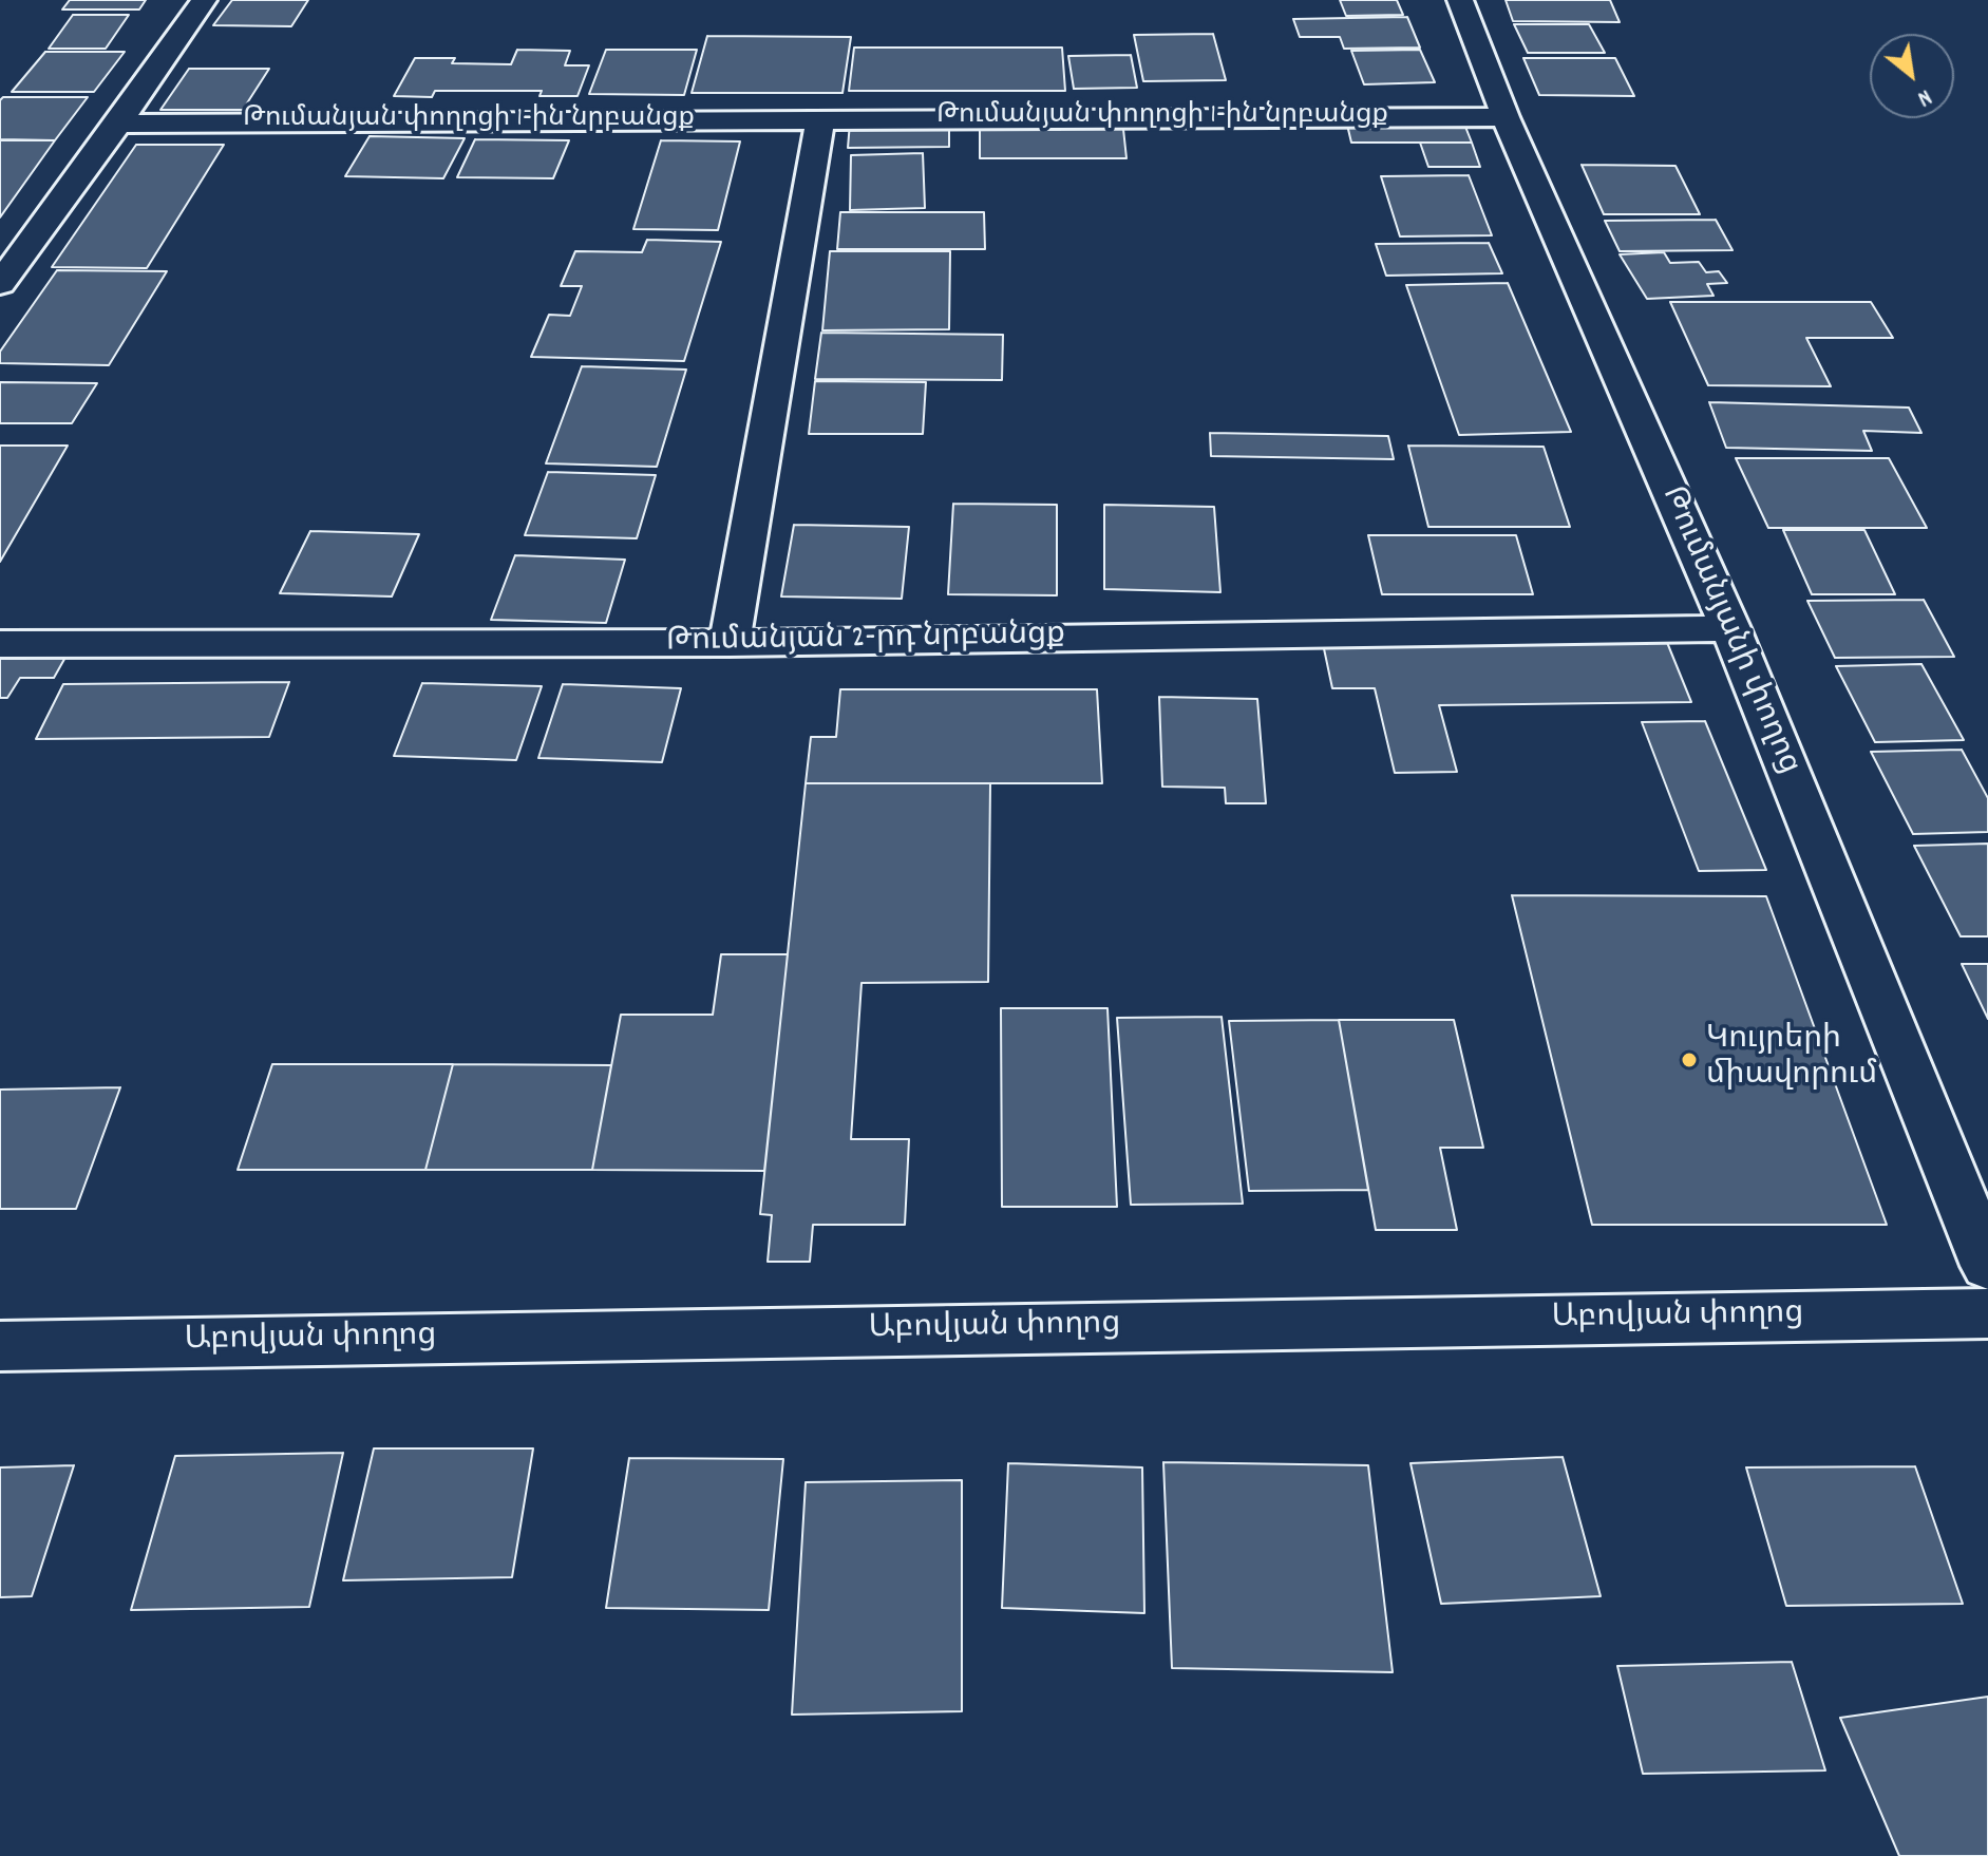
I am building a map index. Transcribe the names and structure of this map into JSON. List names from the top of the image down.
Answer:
{
  "streets": {
    "street": [
      "Թումանյան փողոցի 1-ին նրբանցք",
      "Թումանյանի փողոց",
      "Թումանյան 2-րդ նրբանցք",
      "Աբովյան փողոց"
    ]
  },
  "crossings": [
    ["Թումանյան փողոցի 1-ին նրբանցք", "Թումանյանի փողոց"],
    ["Թումանյանի փողոց", "Թումանյան 2-րդ նրբանցք"]
  ],
  "places": ["Կույրերի միավորում"],
  "north": "bottom right"
}
